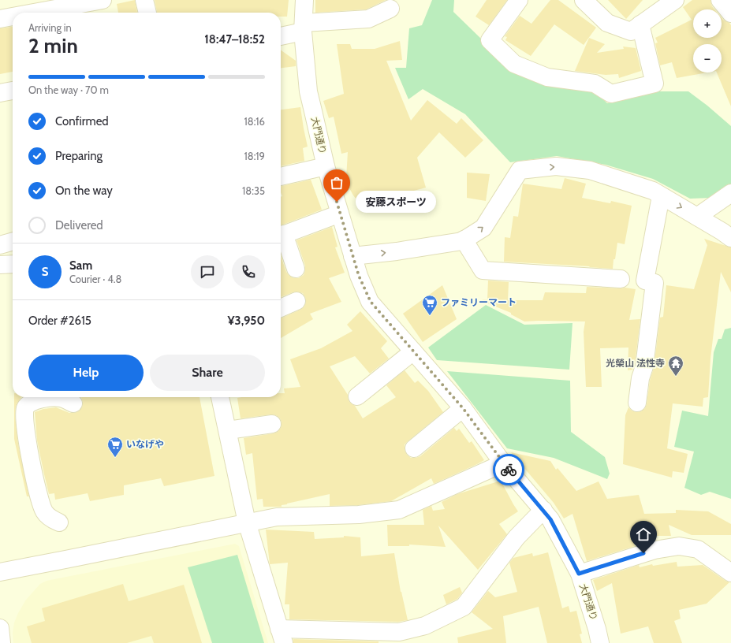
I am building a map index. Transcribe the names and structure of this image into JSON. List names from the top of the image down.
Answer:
{
  "streets": {
    "street": ["大門通り"]
  },
  "places": {
    "other": ["安藤スポーツ"],
    "supermarket": ["ファミリーマート", "いなげや"],
    "temple": ["光榮山 法性寺"]
  },
  "page": {
    "map_buttons": ["+", "−"],
    "heading": ["2 min", "Arriving in", "18:47–18:52"],
    "panel": [
      "Sam",
      "Courier · 4.8",
      "Order #2615",
      "¥3,950"
    ],
    "bar": "On the way · 70 m",
    "list": [
      ["Confirmed", "18:16"],
      ["Preparing", "18:19"],
      ["On the way", "18:35"],
      "Delivered"
    ],
    "bubble": "安藤スポーツ",
    "round": "S",
    "buttons": ["Help", "Share"]
  }
}
